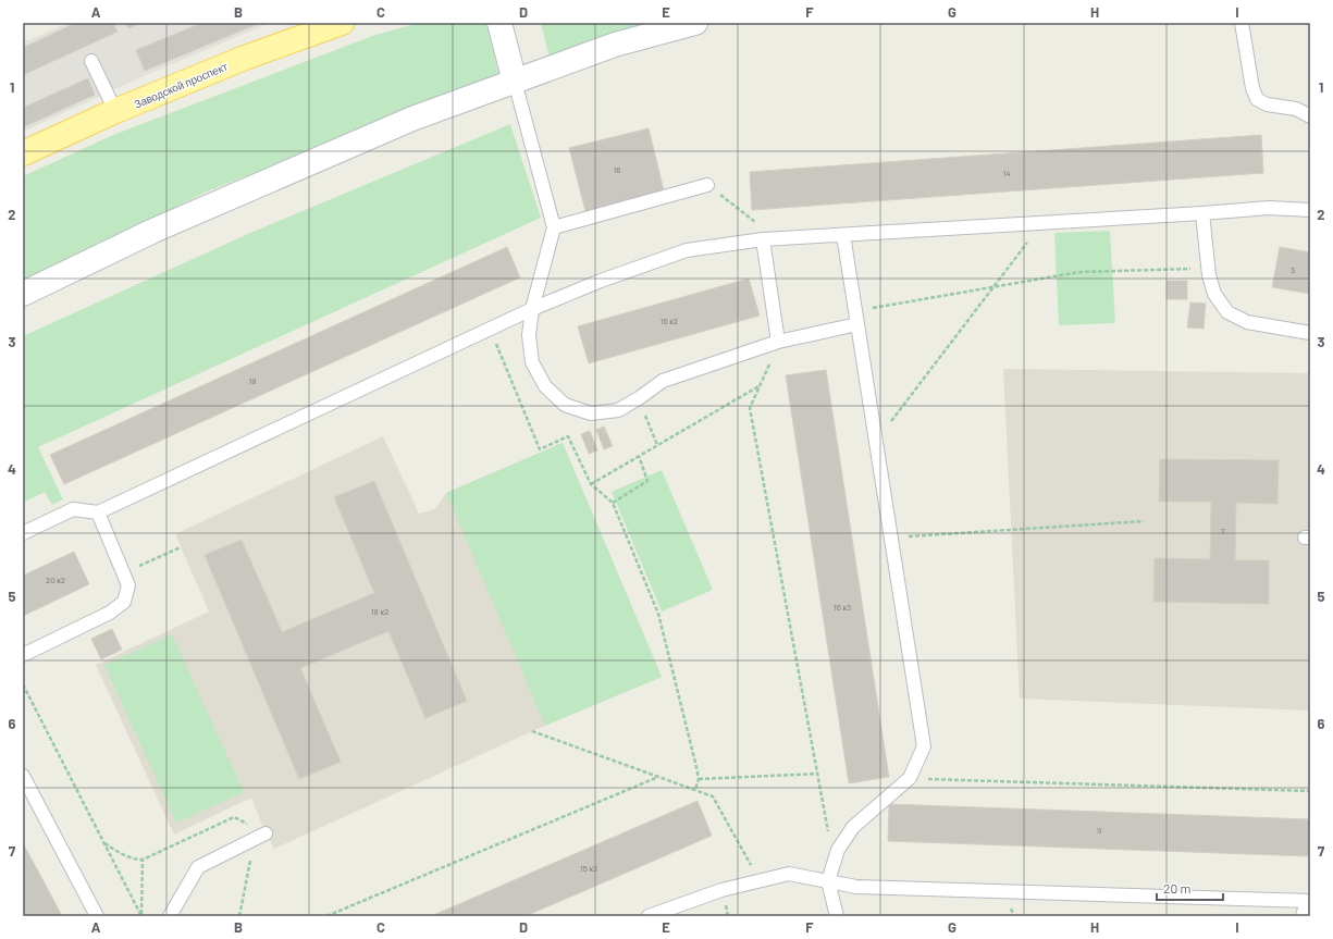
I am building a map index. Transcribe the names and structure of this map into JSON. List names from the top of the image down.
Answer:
{
  "streets": {
    "main road": ["Заводской проспект"]
  },
  "house_numbers": [
    "16",
    "14",
    "3",
    "16 к2",
    "18",
    "7",
    "20 к2",
    "16 к3",
    "18 к2",
    "9",
    "15 к3"
  ],
  "scale_bar": "20 m",
  "grid": {
    "columns": [
      "A",
      "B",
      "C",
      "D",
      "E",
      "F",
      "G",
      "H",
      "I"
    ],
    "rows": [
      "1",
      "2",
      "3",
      "4",
      "5",
      "6",
      "7"
    ]
  }
}
